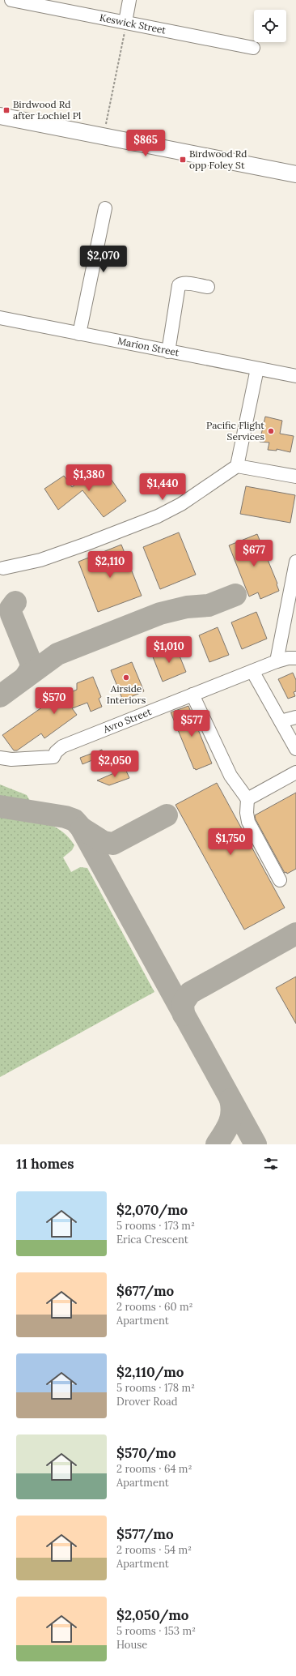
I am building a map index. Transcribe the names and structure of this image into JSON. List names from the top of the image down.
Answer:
{
  "streets": {
    "street": ["Keswick Street", "Marion Street", "Avro Street"]
  },
  "places": {
    "transit": ["Birdwood Rd after Lochiel Pl", "Birdwood Rd opp Foley St"],
    "other": ["Pacific Flight Services", "Airside Interiors"]
  },
  "page": {
    "price": [
      "$865",
      "$2,070",
      "$1,380",
      "$1,440",
      "$677",
      "$2,110",
      "$1,010",
      "$570",
      "$577",
      "$2,050",
      "$1,750"
    ],
    "heading": "11 homes",
    "list": [
      {
        "name": "$2,070/mo",
        "note": "5 rooms · 173 m² · Erica Crescent"
      },
      {
        "name": "$677/mo",
        "note": "2 rooms · 60 m² · Apartment"
      },
      {
        "name": "$2,110/mo",
        "note": "5 rooms · 178 m² · Drover Road"
      },
      {
        "name": "$570/mo",
        "note": "2 rooms · 64 m² · Apartment"
      },
      {
        "name": "$577/mo",
        "note": "2 rooms · 54 m² · Apartment"
      },
      {
        "name": "$2,050/mo",
        "note": "5 rooms · 153 m² · House"
      }
    ]
  }
}
